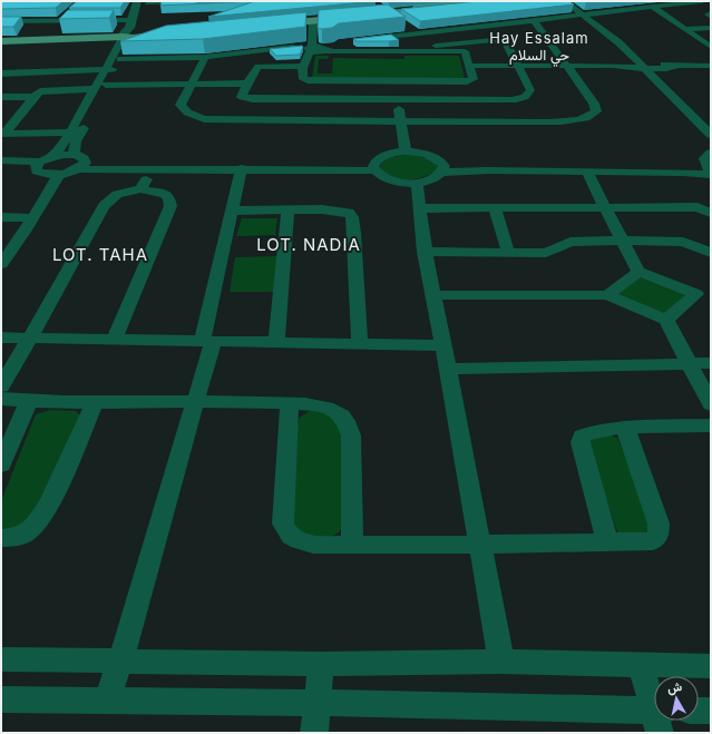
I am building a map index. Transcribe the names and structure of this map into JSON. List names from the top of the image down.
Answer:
{
  "districts": ["Hay Essalam حي السلام", "LOT. NADIA", "LOT. TAHA"],
  "north": "top"
}
